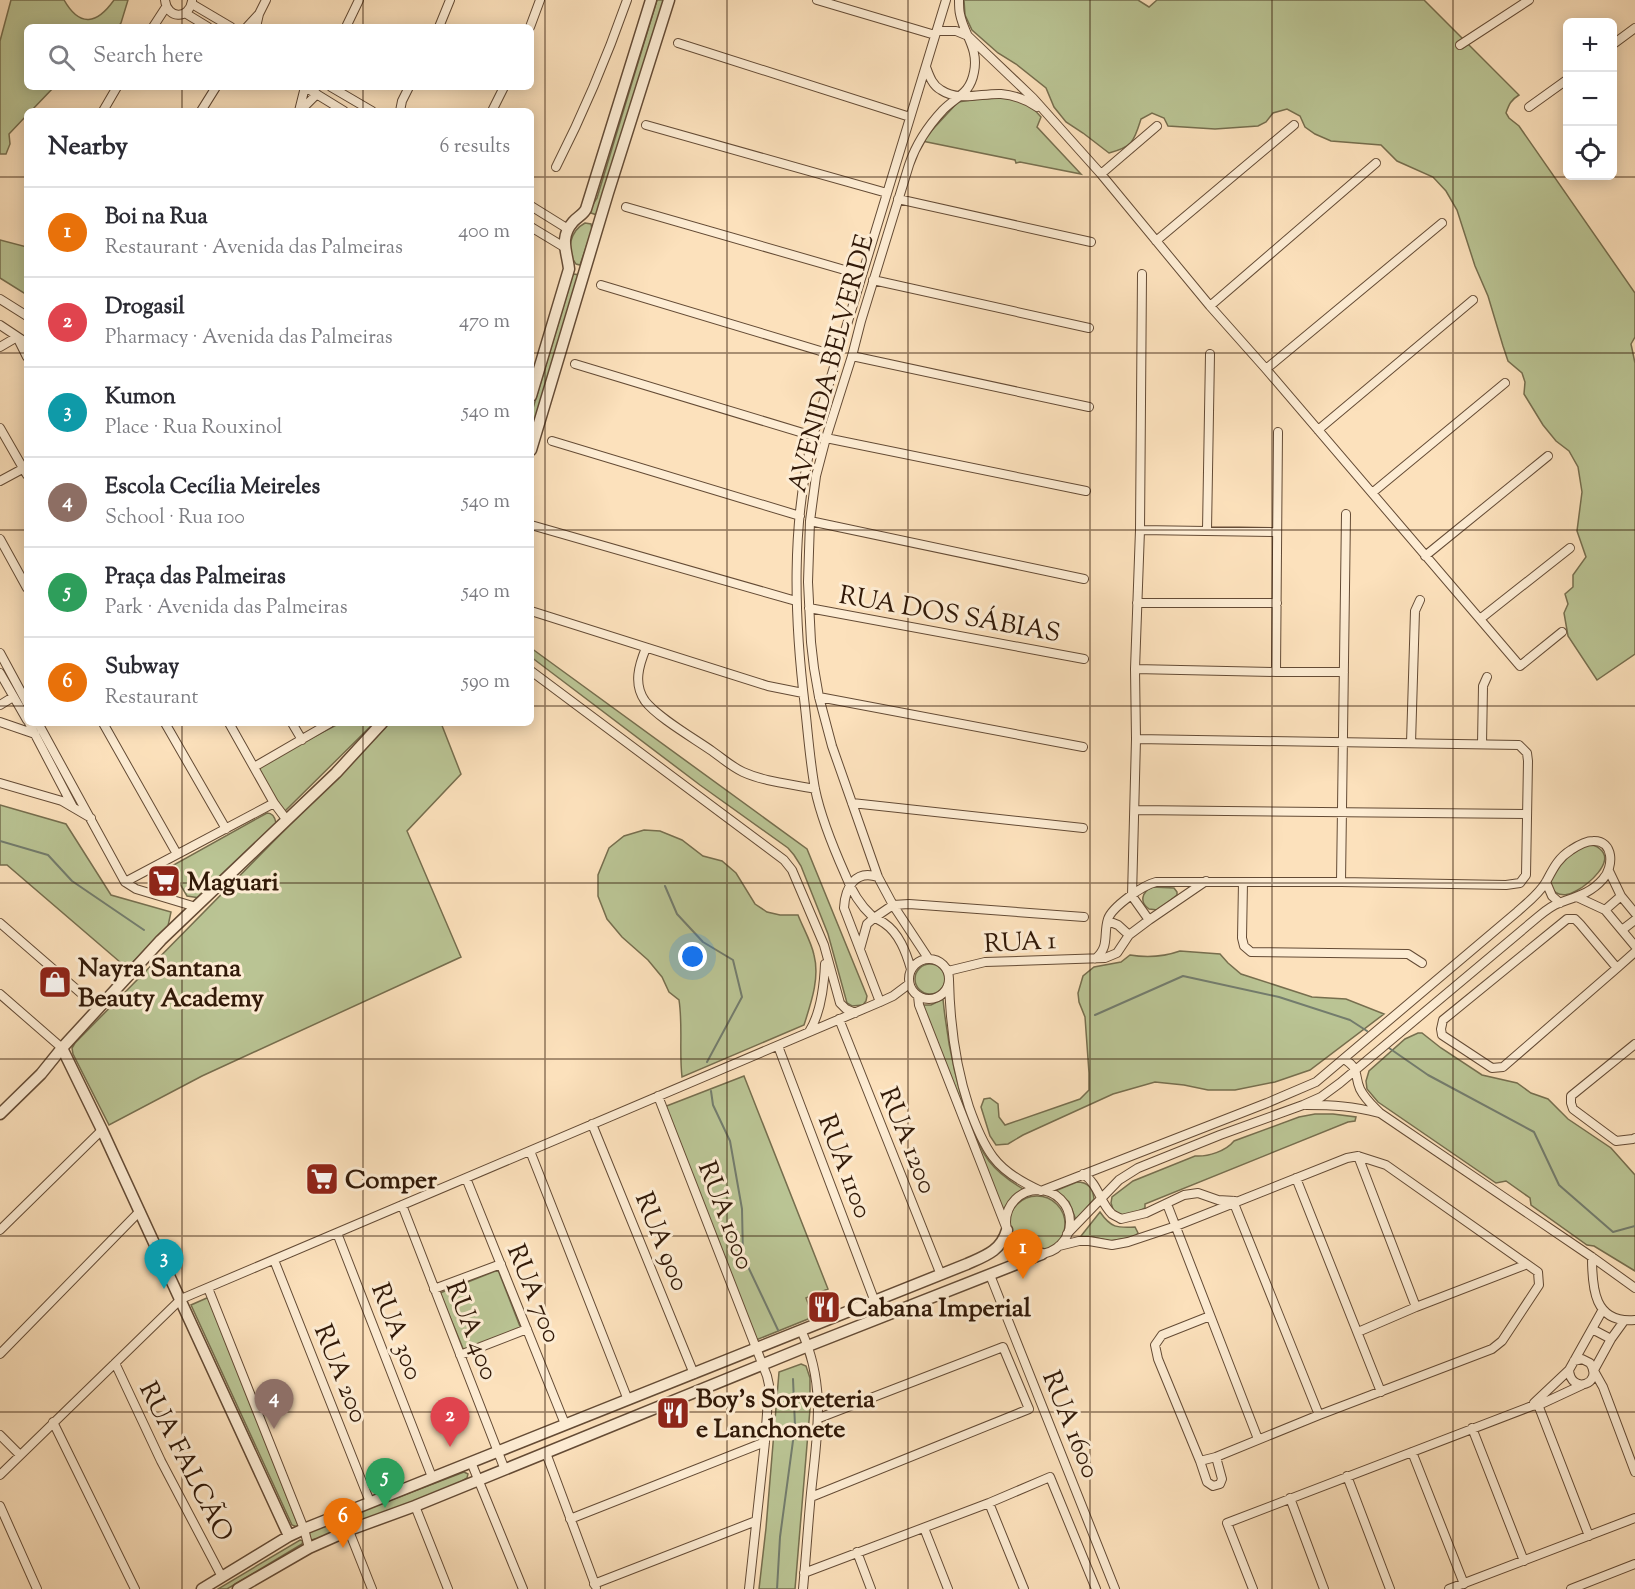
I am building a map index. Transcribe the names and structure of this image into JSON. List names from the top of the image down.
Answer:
{
  "streets": {
    "street": [
      "AVENIDA BELVERDE",
      "RUA DOS SÁBIAS",
      "RUA 1",
      "RUA 1200",
      "RUA 1100",
      "RUA 1000",
      "RUA 900",
      "RUA 700",
      "RUA 400",
      "RUA 300",
      "RUA 200",
      "RUA 1600",
      "RUA FALCÃO"
    ]
  },
  "crossings": [
    ["AVENIDA BELVERDE", "RUA DOS SÁBIAS"],
    ["AVENIDA BELVERDE", "RUA 1"]
  ],
  "places": {
    "supermarket": ["Maguari", "Comper"],
    "shop": ["Nayra Santana Beauty Academy"],
    "restaurant": ["Cabana Imperial", "Boy's Sorveteria e Lanchonete"]
  },
  "page": {
    "map_buttons": ["+", "−"],
    "search": "Search here",
    "heading": ["Nearby", "6 results"],
    "list": [
      {
        "mark": "1",
        "name": "Boi na Rua",
        "note": "Restaurant · Avenida das Palmeiras",
        "value": "400 m"
      },
      {
        "mark": "2",
        "name": "Drogasil",
        "note": "Pharmacy · Avenida das Palmeiras",
        "value": "470 m"
      },
      {
        "mark": "3",
        "name": "Kumon",
        "note": "Place · Rua Rouxinol",
        "value": "540 m"
      },
      {
        "mark": "4",
        "name": "Escola Cecília Meireles",
        "note": "School · Rua 100",
        "value": "540 m"
      },
      {
        "mark": "5",
        "name": "Praça das Palmeiras",
        "note": "Park · Avenida das Palmeiras",
        "value": "540 m"
      },
      {
        "mark": "6",
        "name": "Subway",
        "note": "Restaurant",
        "value": "590 m"
      }
    ],
    "pins": [
      "1",
      "3",
      "4",
      "2",
      "5",
      "6"
    ]
  }
}
